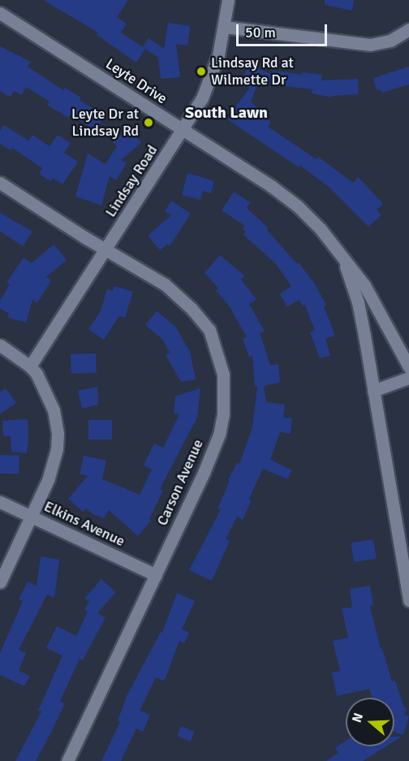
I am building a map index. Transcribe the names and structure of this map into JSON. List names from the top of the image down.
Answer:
{
  "streets": {
    "street": [
      "Leyte Drive",
      "Lindsay Road",
      "Carson Avenue",
      "Elkins Avenue"
    ]
  },
  "crossings": [
    ["Leyte Drive", "Lindsay Road"],
    ["Lindsay Road", "Carson Avenue"],
    ["Carson Avenue", "Elkins Avenue"]
  ],
  "districts": ["South Lawn"],
  "places": ["Lindsay Rd at Wilmette Dr", "Leyte Dr at Lindsay Rd"],
  "scale_bar": "50 m",
  "north": "left"
}
